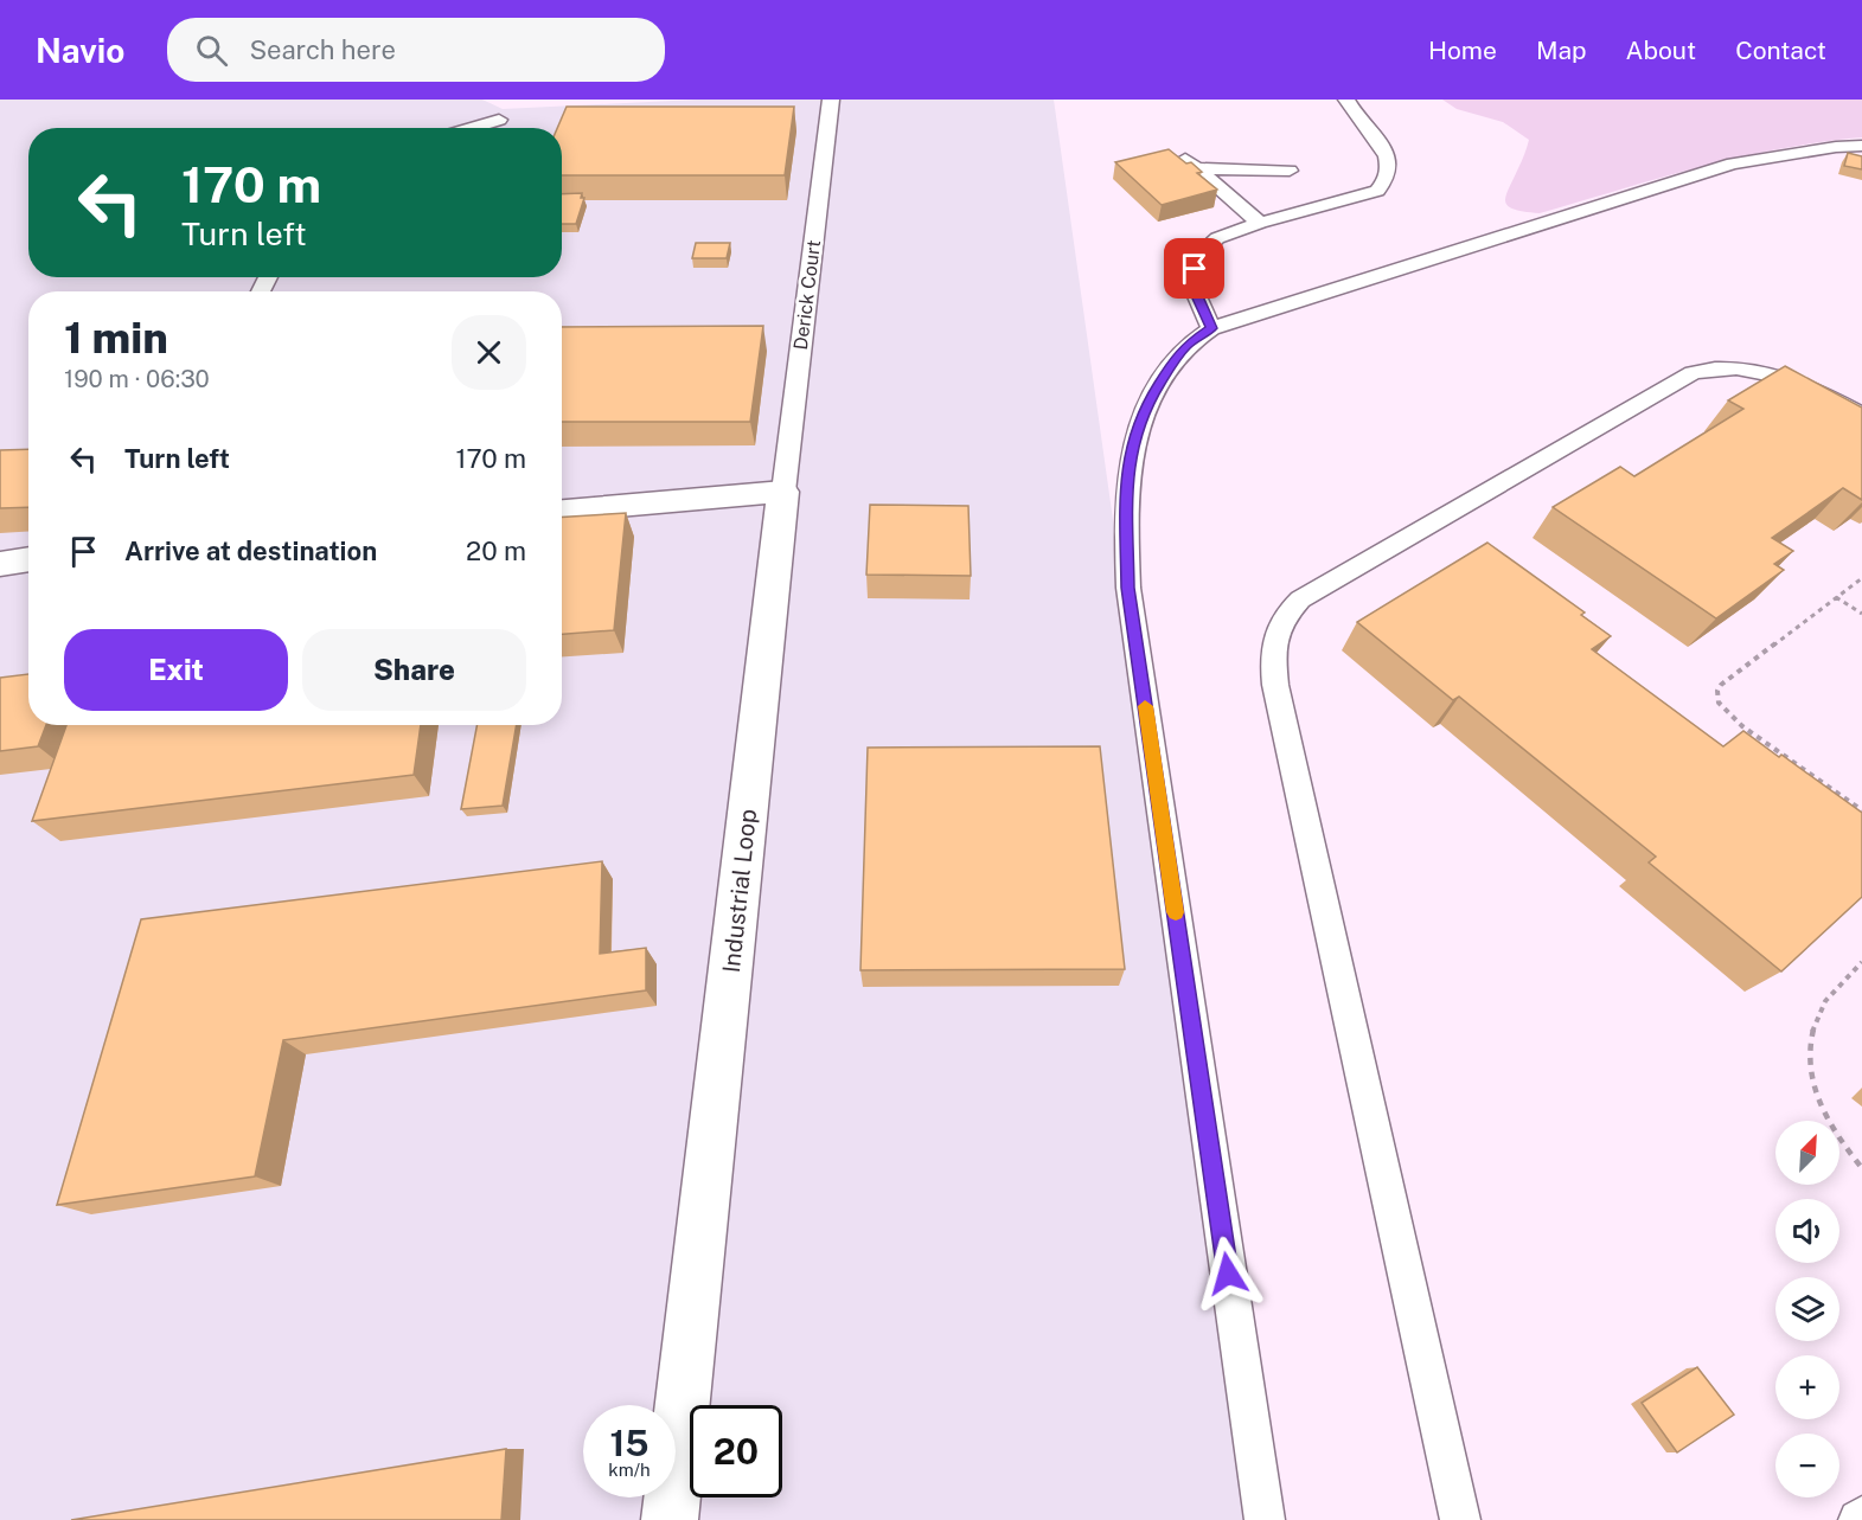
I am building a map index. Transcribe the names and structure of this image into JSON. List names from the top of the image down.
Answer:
{
  "streets": {
    "street": ["Industrial Loop"],
    "lane": ["Derick Court"]
  },
  "crossings": [
    ["Derick Court", "Industrial Loop"]
  ],
  "north": "top right",
  "page": {
    "header": "Navio",
    "search": "Search here",
    "nav": [
      "Home",
      "Map",
      "About",
      "Contact"
    ],
    "turn": ["170 m", "Turn left"],
    "heading": ["1 min", "190 m · 06:30"],
    "list": [
      {
        "name": "Turn left",
        "value": "170 m"
      },
      {
        "name": "Arrive at destination",
        "value": "20 m"
      }
    ],
    "buttons": ["Exit", "Share"],
    "map_buttons": ["+", "−"],
    "speed": "15 km/h",
    "limit": "20"
  }
}
